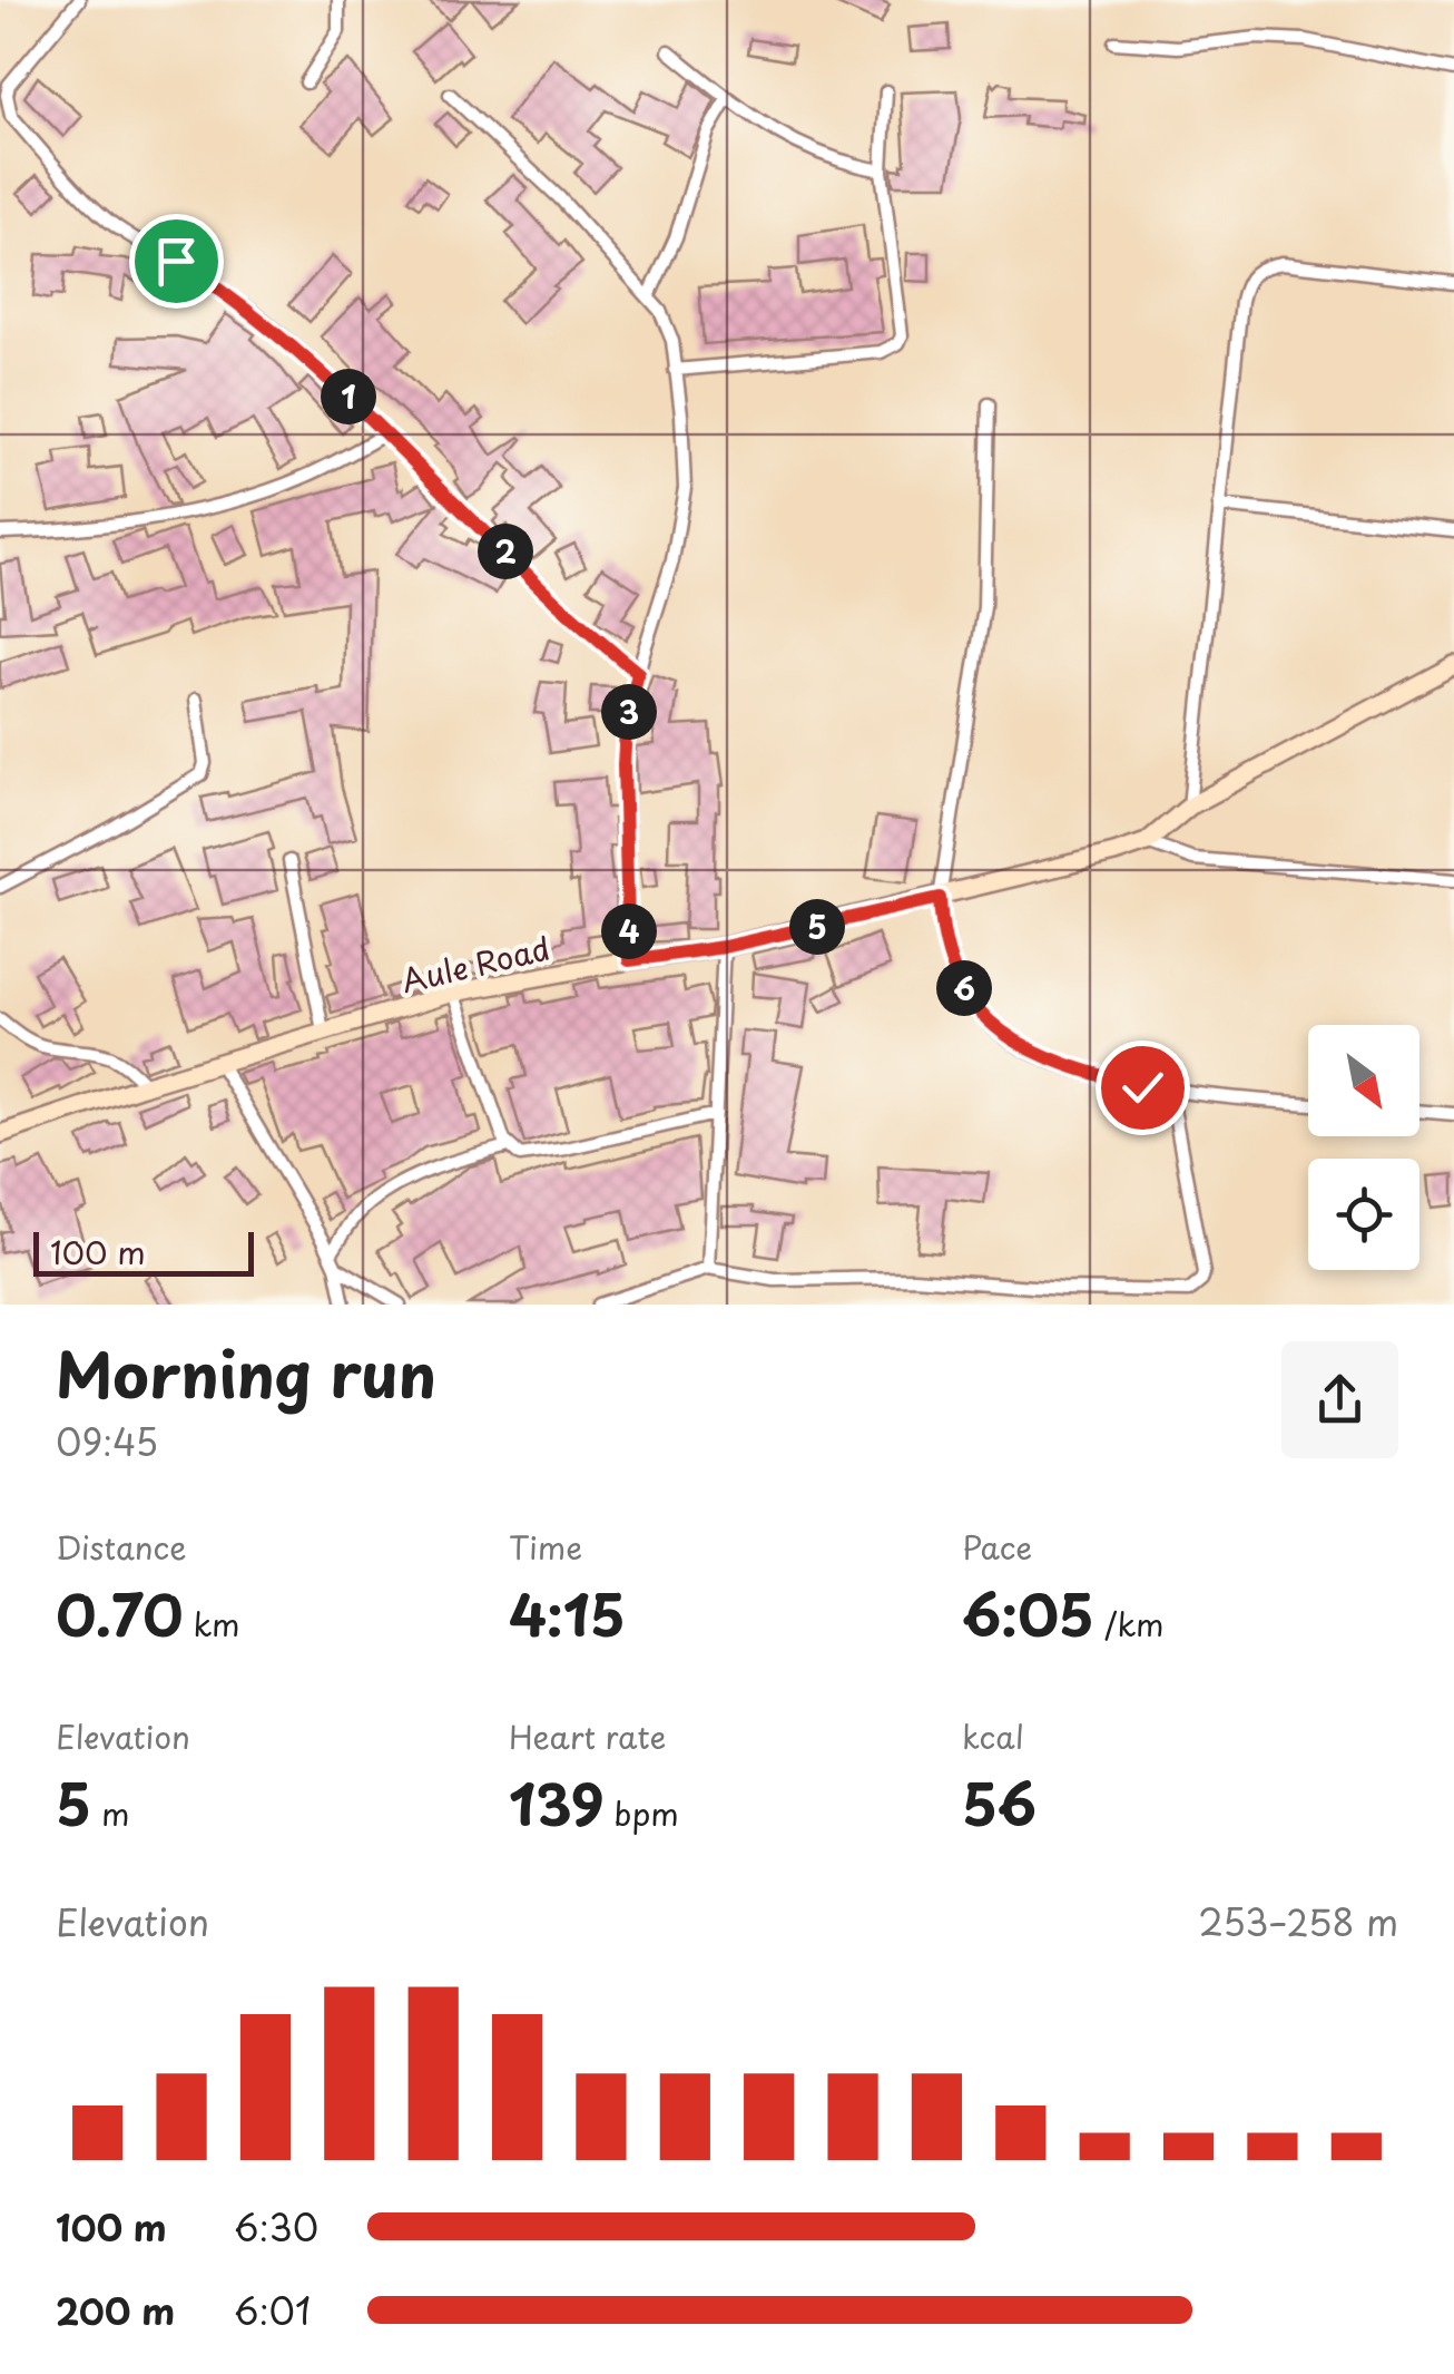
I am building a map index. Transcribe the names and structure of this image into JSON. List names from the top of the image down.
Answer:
{
  "streets": {
    "street": ["Aule Road"]
  },
  "scale_bar": "100 m",
  "north": "bottom right",
  "page": {
    "pins": [
      "1",
      "2",
      "3",
      "5",
      "4",
      "6"
    ],
    "scale": "100 m",
    "heading": ["Morning run", "09:45"],
    "stats": [
      ["Distance", "0.70 km"],
      ["Time", "4:15"],
      ["Pace", "6:05 /km"],
      ["Elevation", "5 m"],
      ["Heart rate", "139 bpm"],
      ["kcal", "56"]
    ],
    "chart": ["Elevation", "253–258 m"],
    "list": [
      {
        "name": "100 m",
        "note": "6:30"
      },
      {
        "name": "200 m",
        "note": "6:01"
      }
    ]
  }
}
